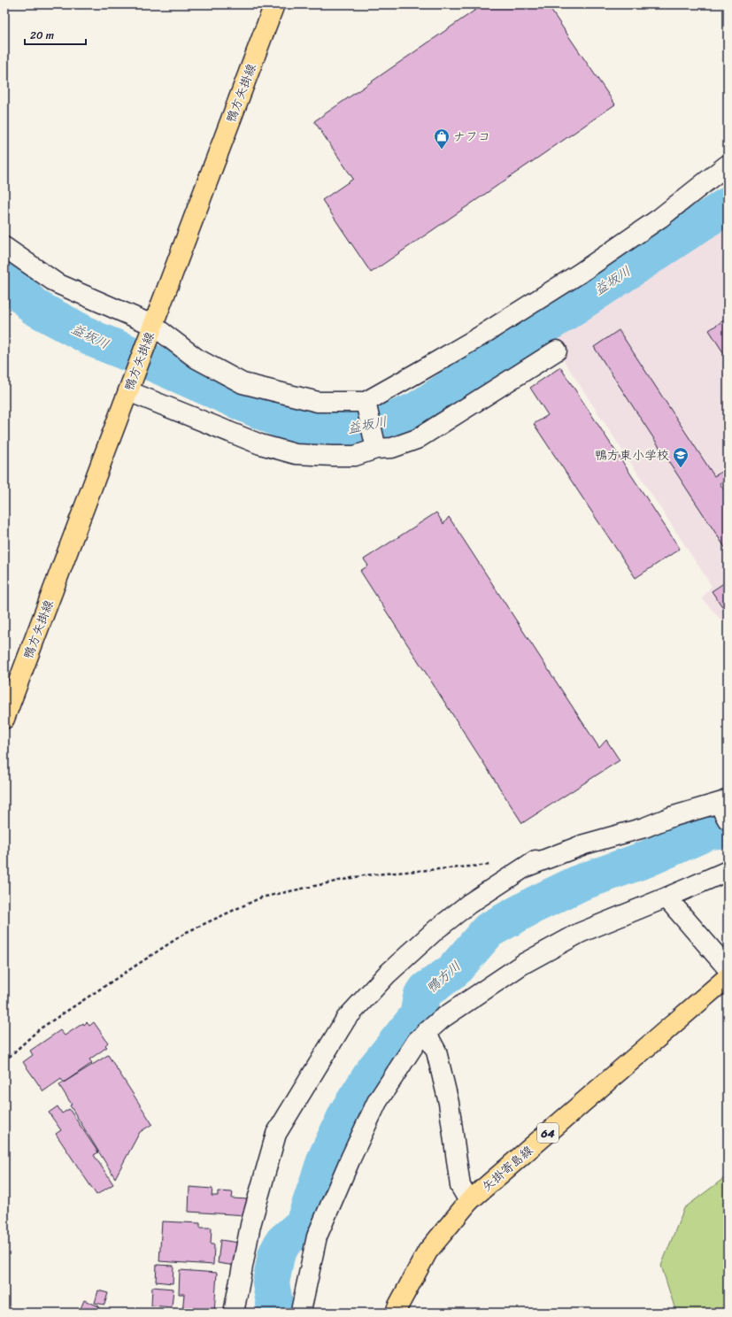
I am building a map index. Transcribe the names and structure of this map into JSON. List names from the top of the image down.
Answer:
{
  "streets": {
    "main road": ["鴨方矢掛線", "64", "矢掛寄島線"]
  },
  "water": ["益坂川", "鴨方川"],
  "places": {
    "shop": ["ナフコ"],
    "school or university": ["鴨方東小学校"]
  },
  "scale_bar": "20 m"
}
